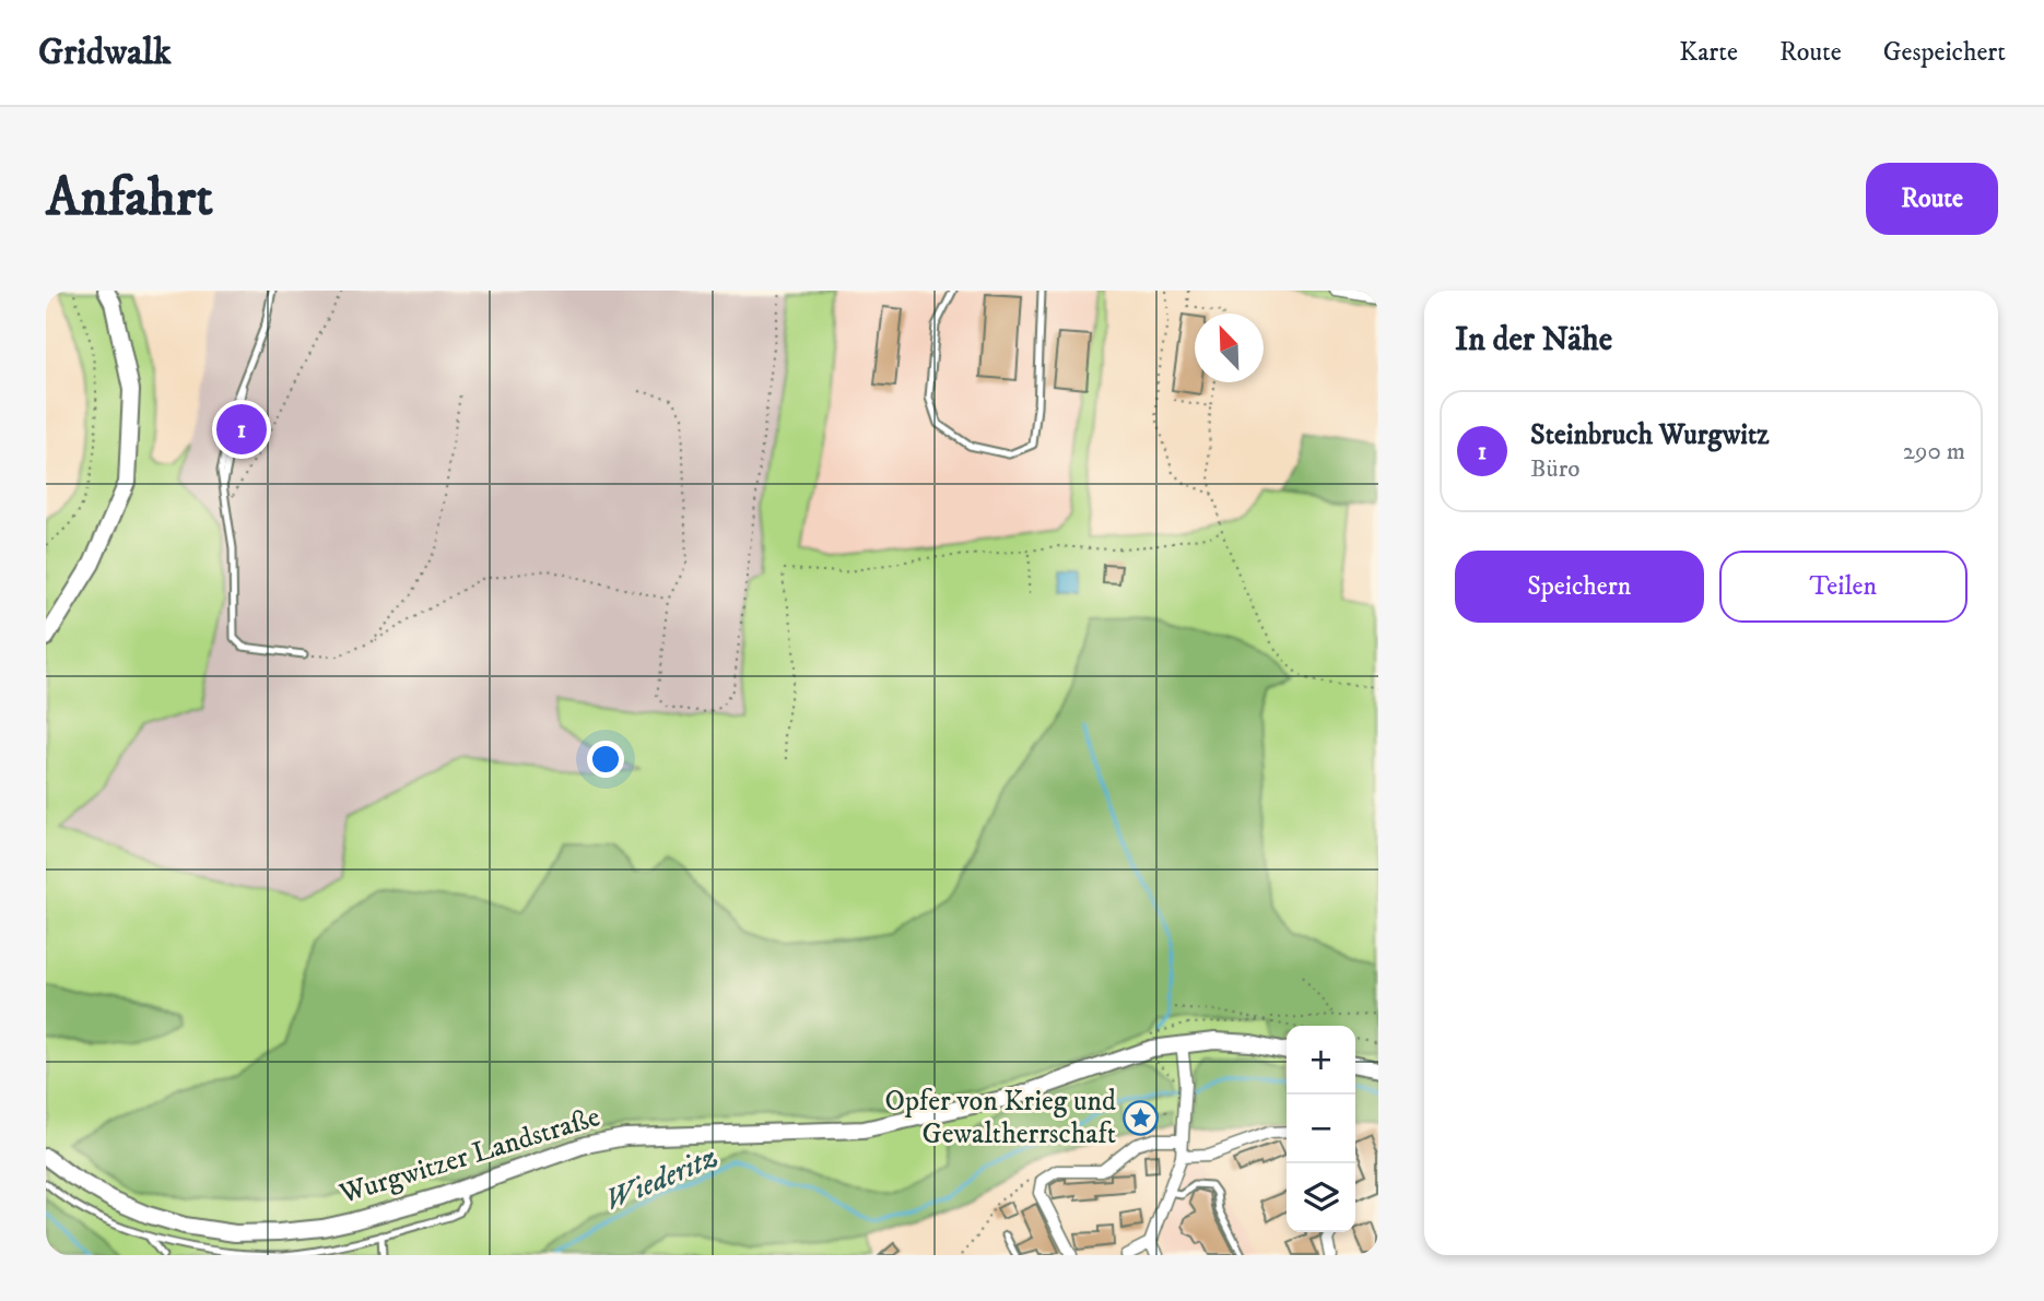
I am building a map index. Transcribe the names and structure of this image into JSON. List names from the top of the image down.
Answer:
{
  "streets": {
    "main road": ["Wurgwitzer Landstraße"]
  },
  "water": ["Wiederitz"],
  "places": {
    "place": ["Opfer von Krieg und Gewaltherrschaft"]
  },
  "north": "top left",
  "page": {
    "header": "Gridwalk",
    "nav": ["Karte", "Route", "Gespeichert"],
    "buttons": [
      "Route",
      ["Speichern", "Teilen"]
    ],
    "title": "Anfahrt",
    "heading": "In der Nähe",
    "list": [
      {
        "mark": "1",
        "name": "Steinbruch Wurgwitz",
        "note": "Büro",
        "value": "290 m"
      }
    ],
    "pins": "1",
    "map_buttons": ["+", "−"]
  }
}
